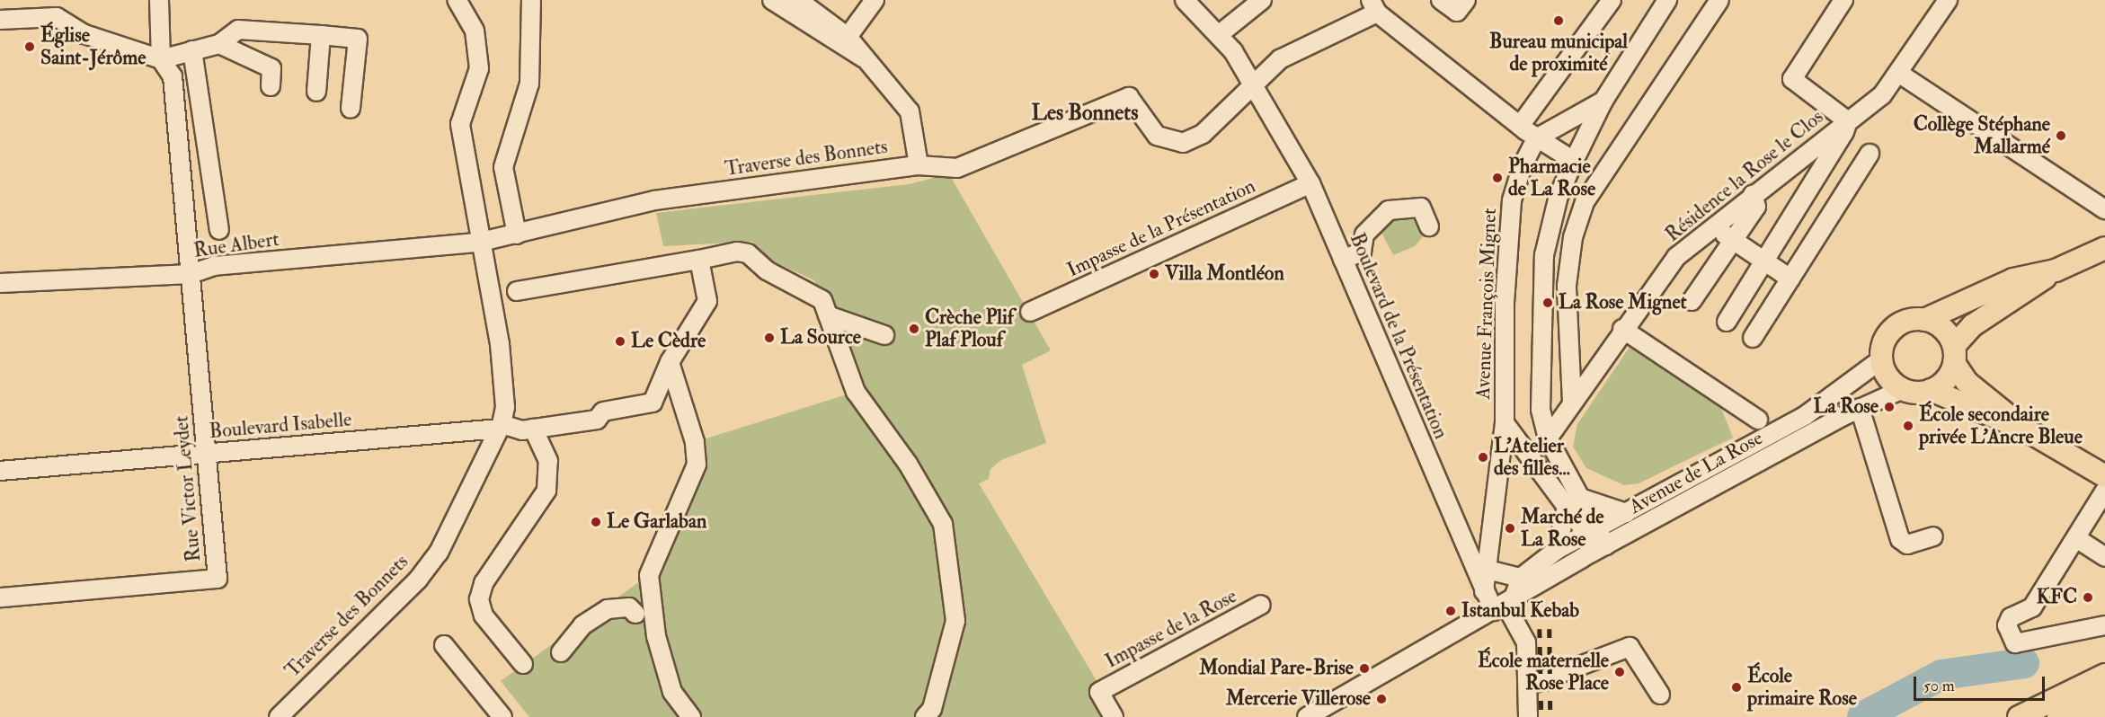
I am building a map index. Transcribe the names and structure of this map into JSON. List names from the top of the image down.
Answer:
{
  "streets": {
    "street": [
      "Traverse des Bonnets",
      "Résidence la Rose le Clos",
      "Impasse de la Présentation",
      "Rue Albert",
      "Avenue François Mignet",
      "Boulevard de la Présentation",
      "Boulevard Isabelle",
      "Avenue de La Rose",
      "Rue Victor Leydet",
      "Impasse de la Rose"
    ]
  },
  "crossings": [
    ["Traverse des Bonnets", "Rue Albert"],
    ["Traverse des Bonnets", "Avenue François Mignet"],
    ["Traverse des Bonnets", "Boulevard de la Présentation"],
    ["Traverse des Bonnets", "Boulevard Isabelle"],
    ["Résidence la Rose le Clos", "Avenue François Mignet"],
    ["Impasse de la Présentation", "Boulevard de la Présentation"],
    ["Rue Albert", "Rue Victor Leydet"],
    ["Avenue François Mignet", "Boulevard de la Présentation"],
    ["Avenue François Mignet", "Avenue de La Rose"],
    ["Boulevard de la Présentation", "Avenue de La Rose"],
    ["Boulevard Isabelle", "Rue Victor Leydet"]
  ],
  "districts": ["Les Bonnets"],
  "places": [
    "Bureau municipal de proximité",
    "Église Saint-Jérôme",
    "Collège Stéphane Mallarmé",
    "Pharmacie de La Rose",
    "Villa Montléon",
    "La Rose Mignet",
    "Crèche Plif Plaf Plouf",
    "La Source",
    "Le Cèdre",
    "La Rose",
    "École secondaire privée L'Ancre Bleue",
    "L'Atelier des filles...",
    "Le Garlaban",
    "Marché de La Rose",
    "KFC",
    "Istanbul Kebab",
    "Mondial Pare-Brise",
    "École maternelle Rose Place",
    "École primaire Rose",
    "Mercerie Villerose"
  ],
  "scale_bar": "50 m"
}
